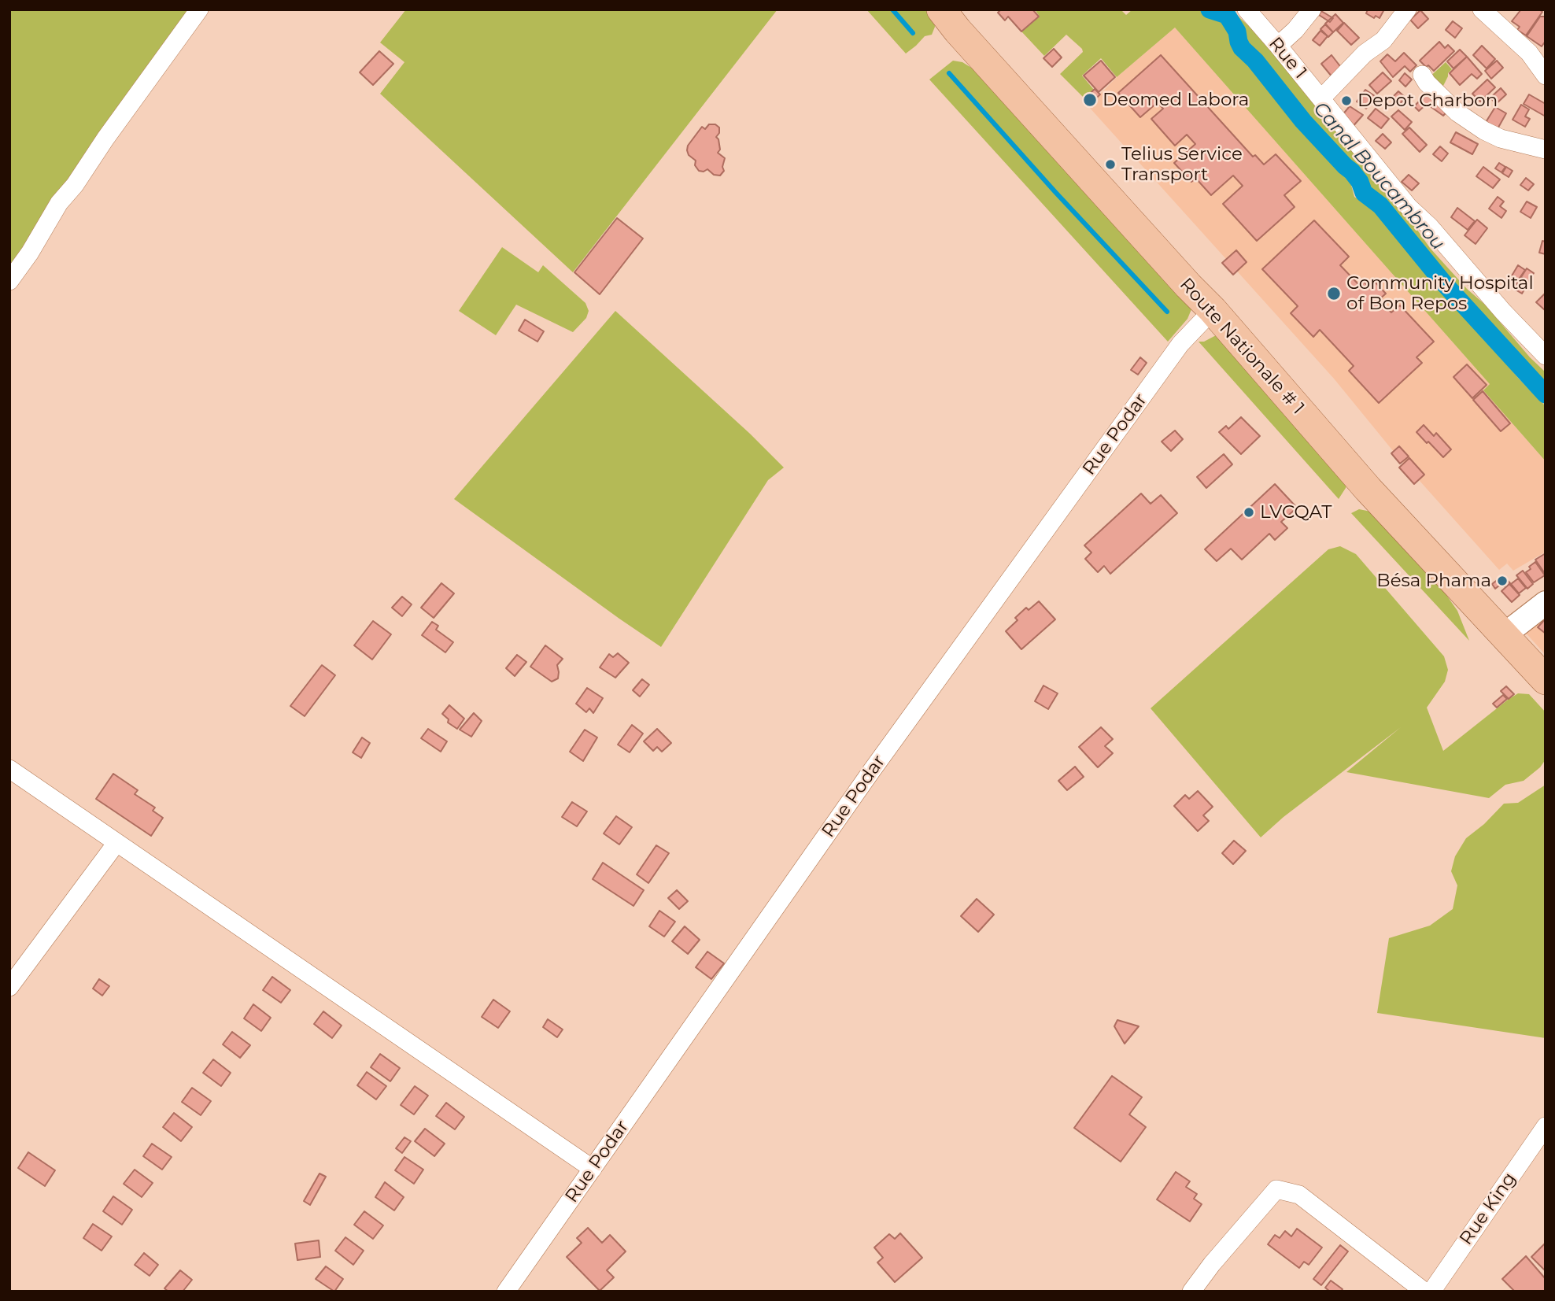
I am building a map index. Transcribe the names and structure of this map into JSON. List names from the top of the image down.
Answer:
{
  "streets": {
    "main road": ["Route Nationale # 1"],
    "street": ["Rue 1", "Rue Podar", "Rue King"]
  },
  "crossings": [
    ["Route Nationale # 1", "Rue Podar"]
  ],
  "water": ["Canal Boucambrou"],
  "places": [
    "Deomed Labora",
    "Depot Charbon",
    "Telius Service Transport",
    "Community Hospital of Bon Repos",
    "LVCQAT",
    "Bésa Phama"
  ]
}
